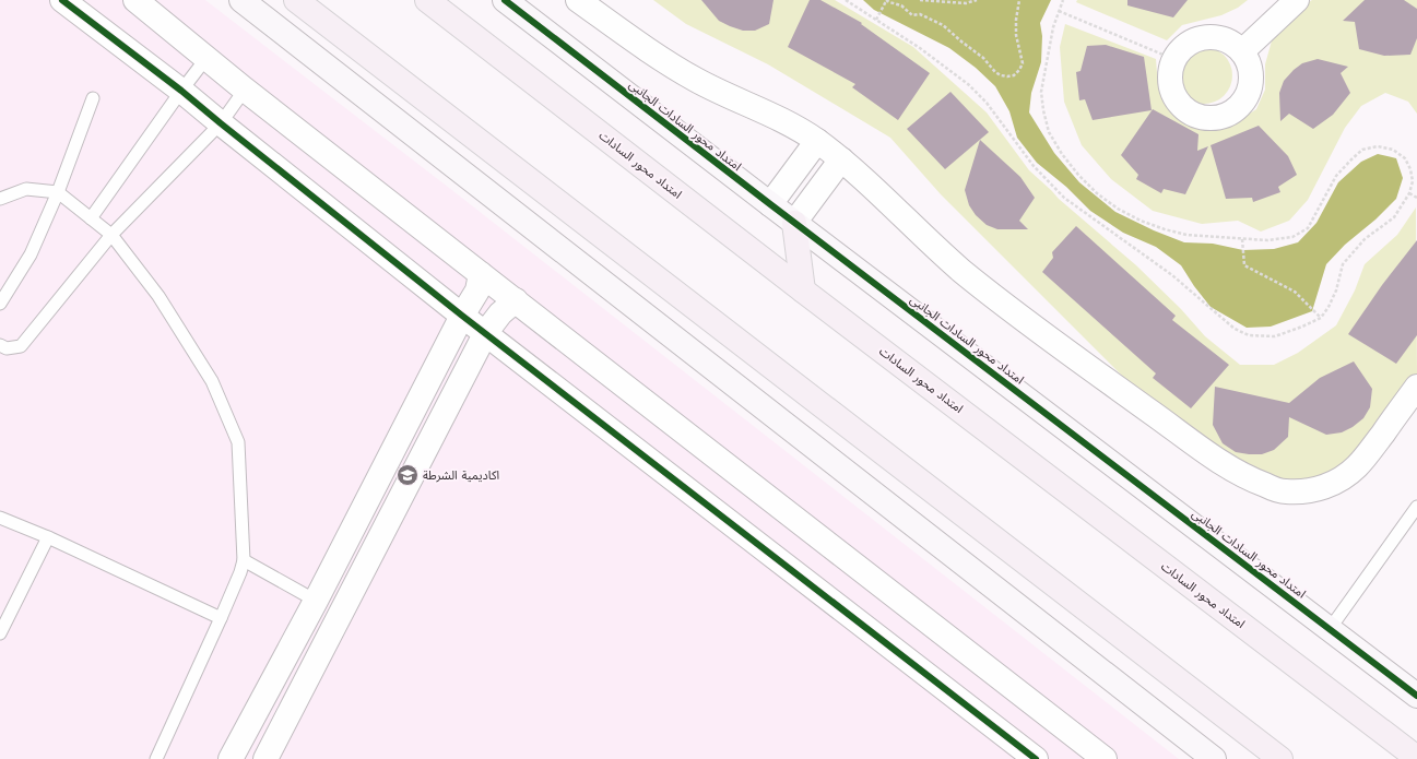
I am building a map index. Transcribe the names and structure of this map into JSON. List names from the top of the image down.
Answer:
{
  "streets": {
    "main road": ["امتداد محور السادات"],
    "street": ["امتداد محور السادات الجانبى"]
  },
  "places": {
    "school or university": ["اكاديمية الشرطة"]
  }
}
